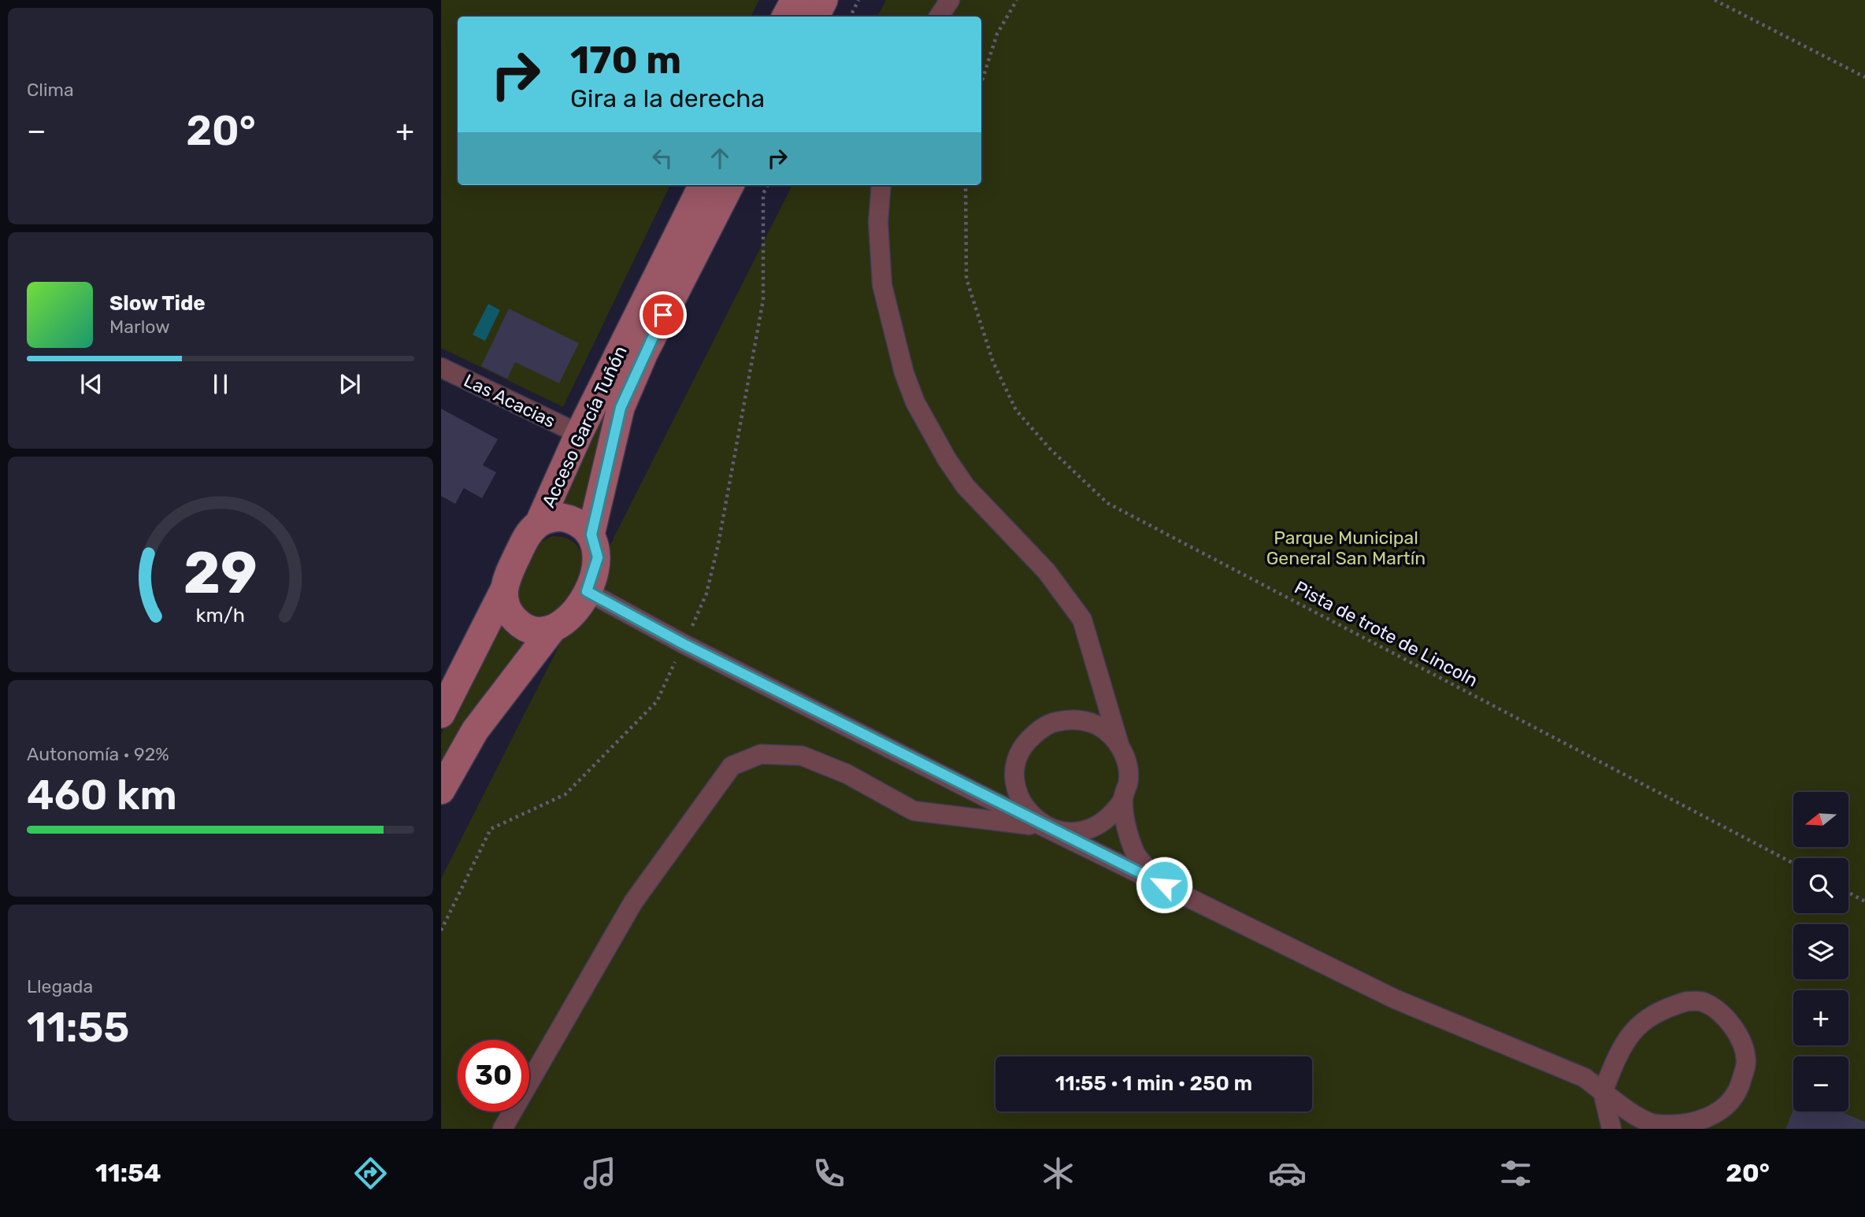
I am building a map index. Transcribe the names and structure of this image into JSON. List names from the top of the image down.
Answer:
{
  "streets": {
    "main road": ["Acceso García Tuñón"],
    "street": ["Las Acacias"],
    "path": ["Pista de trote de Lincoln"]
  },
  "crossings": [
    ["Las Acacias", "Acceso García Tuñón"]
  ],
  "parks": ["Parque Municipal General San Martín"],
  "north": "left",
  "page": {
    "tile": [
      "Clima",
      ["Autonomía · 92%", "460 km"],
      ["Llegada", "11:55"]
    ],
    "turn": ["170 m", "Gira a la derecha"],
    "heat": ["−", "20°", "+"],
    "song": ["Slow Tide", "Marlow"],
    "map_buttons": ["+", "−"],
    "limit": "30",
    "trip": "11:55 · 1 min · 250 m",
    "tabs": ["11:54", "20°"],
    "gauge": ["29", "km/h"]
  }
}
